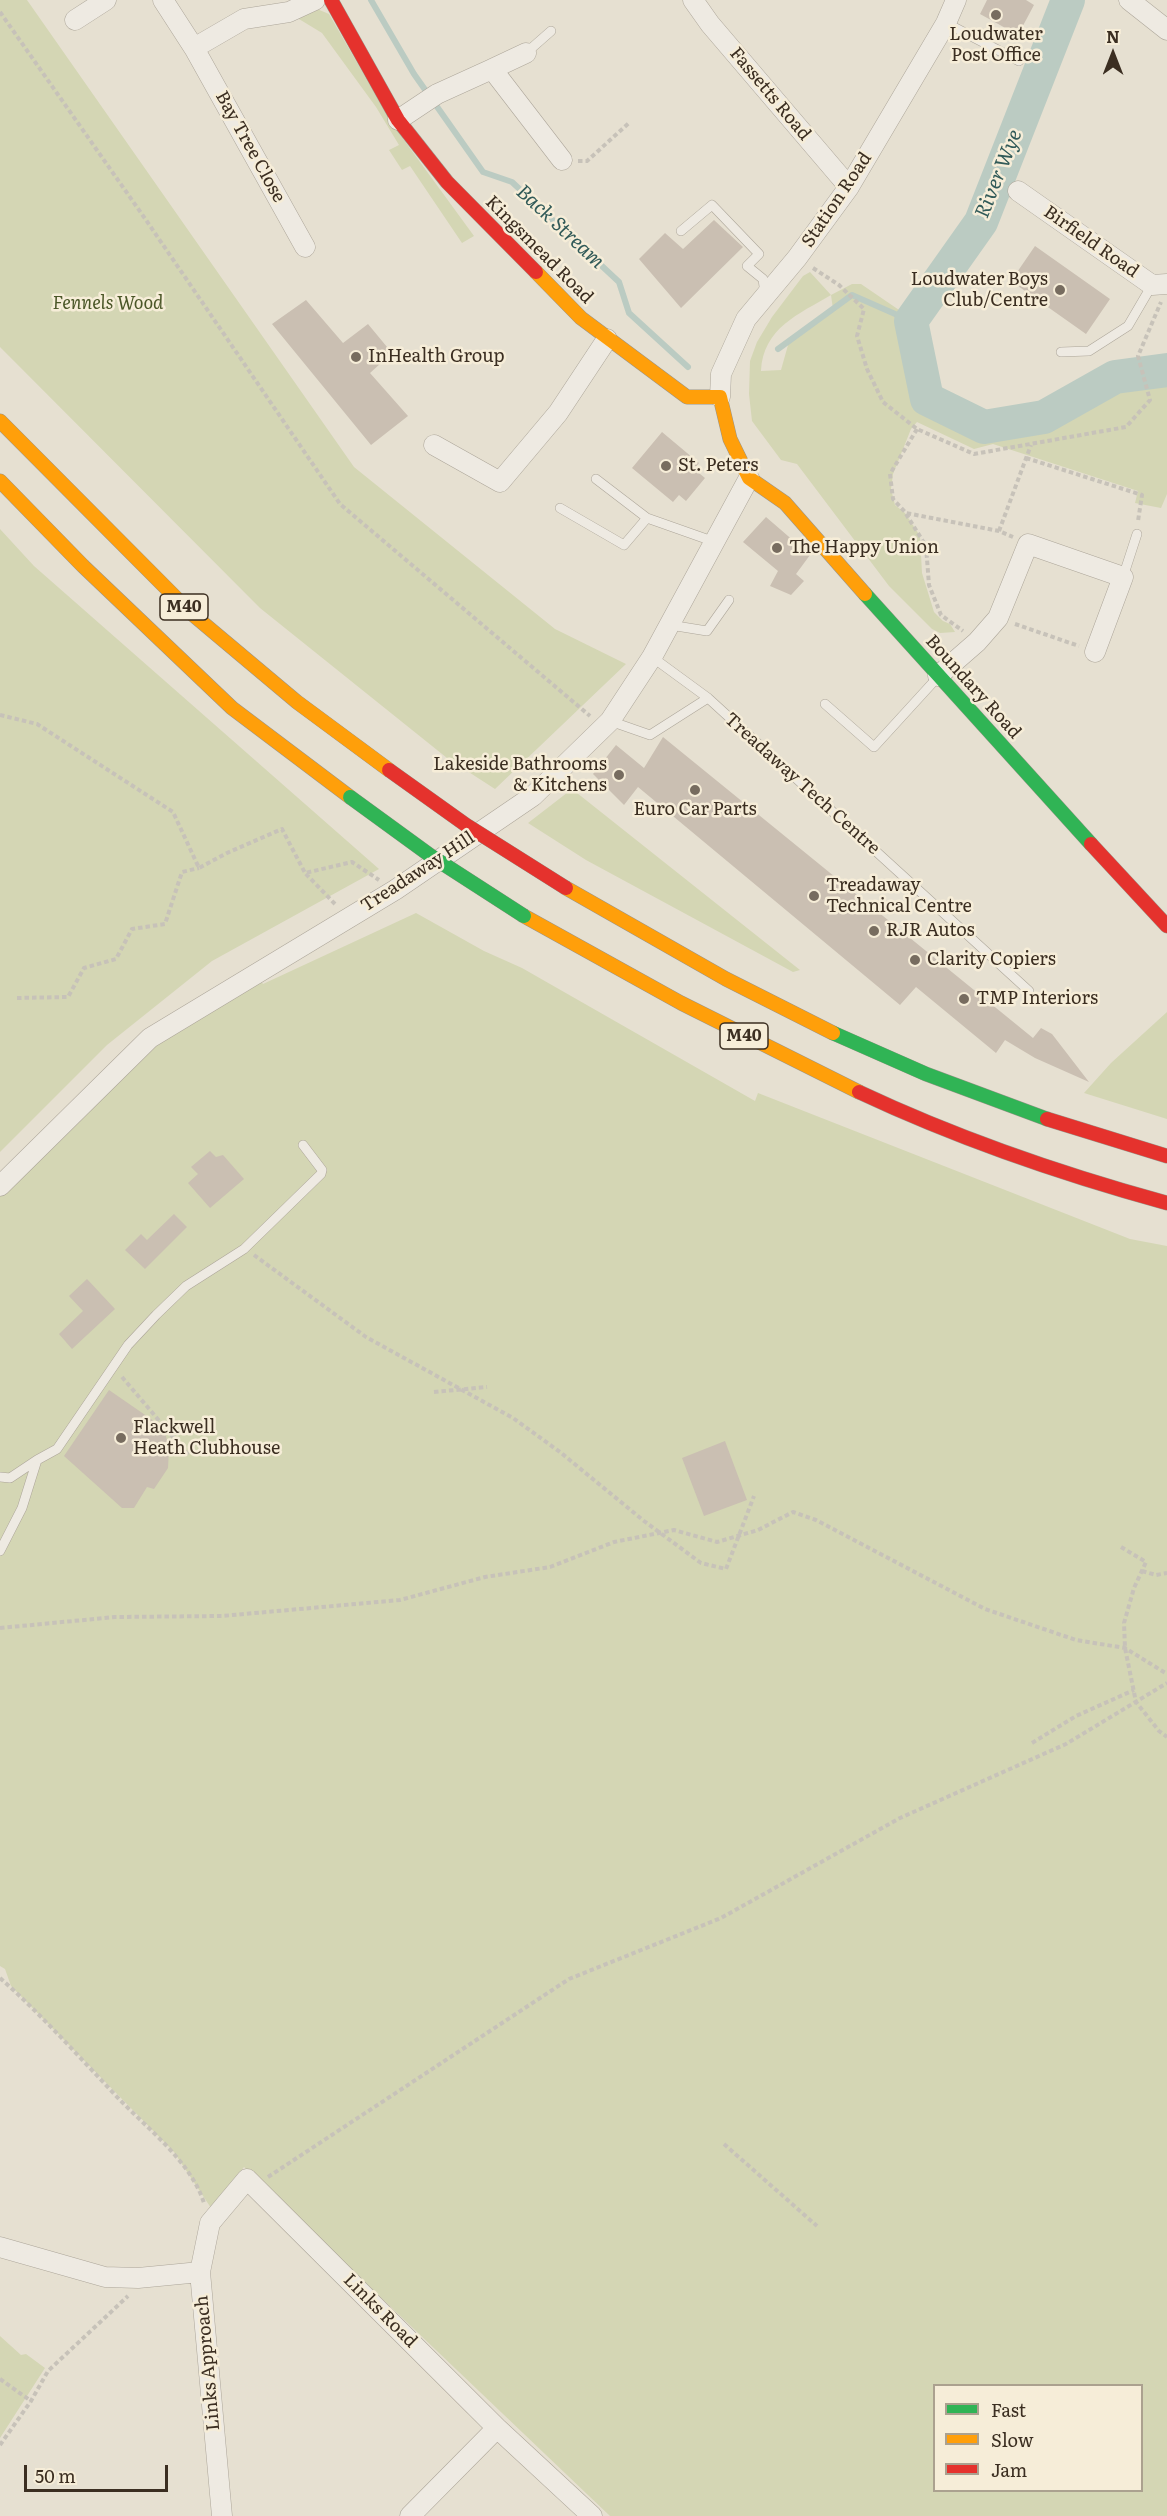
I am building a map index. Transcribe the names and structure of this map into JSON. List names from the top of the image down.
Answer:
{
  "streets": {
    "main road": ["Kingsmead Road", "M40", "Boundary Road"],
    "street": [
      "Fassetts Road",
      "Bay Tree Close",
      "Station Road",
      "Birfield Road",
      "Treadaway Hill",
      "Links Road",
      "Links Approach"
    ],
    "lane": ["Treadaway Tech Centre"]
  },
  "crossings": [
    ["Fassetts Road", "Station Road"],
    ["Station Road", "Kingsmead Road"],
    ["Boundary Road", "Treadaway Hill"],
    ["Treadaway Tech Centre", "Treadaway Hill"]
  ],
  "water": ["River Wye", "Back Stream"],
  "parks": ["Fennels Wood"],
  "places": [
    "Loudwater Post Office",
    "Loudwater Boys Club/Centre",
    "InHealth Group",
    "St. Peters",
    "The Happy Union",
    "Lakeside Bathrooms & Kitchens",
    "Euro Car Parts",
    "Treadaway Technical Centre",
    "RJR Autos",
    "Clarity Copiers",
    "TMP Interiors",
    "Flackwell Heath Clubhouse"
  ],
  "legend": ["Fast", "Slow", "Jam"],
  "scale_bar": "50 m",
  "north": "top"
}
